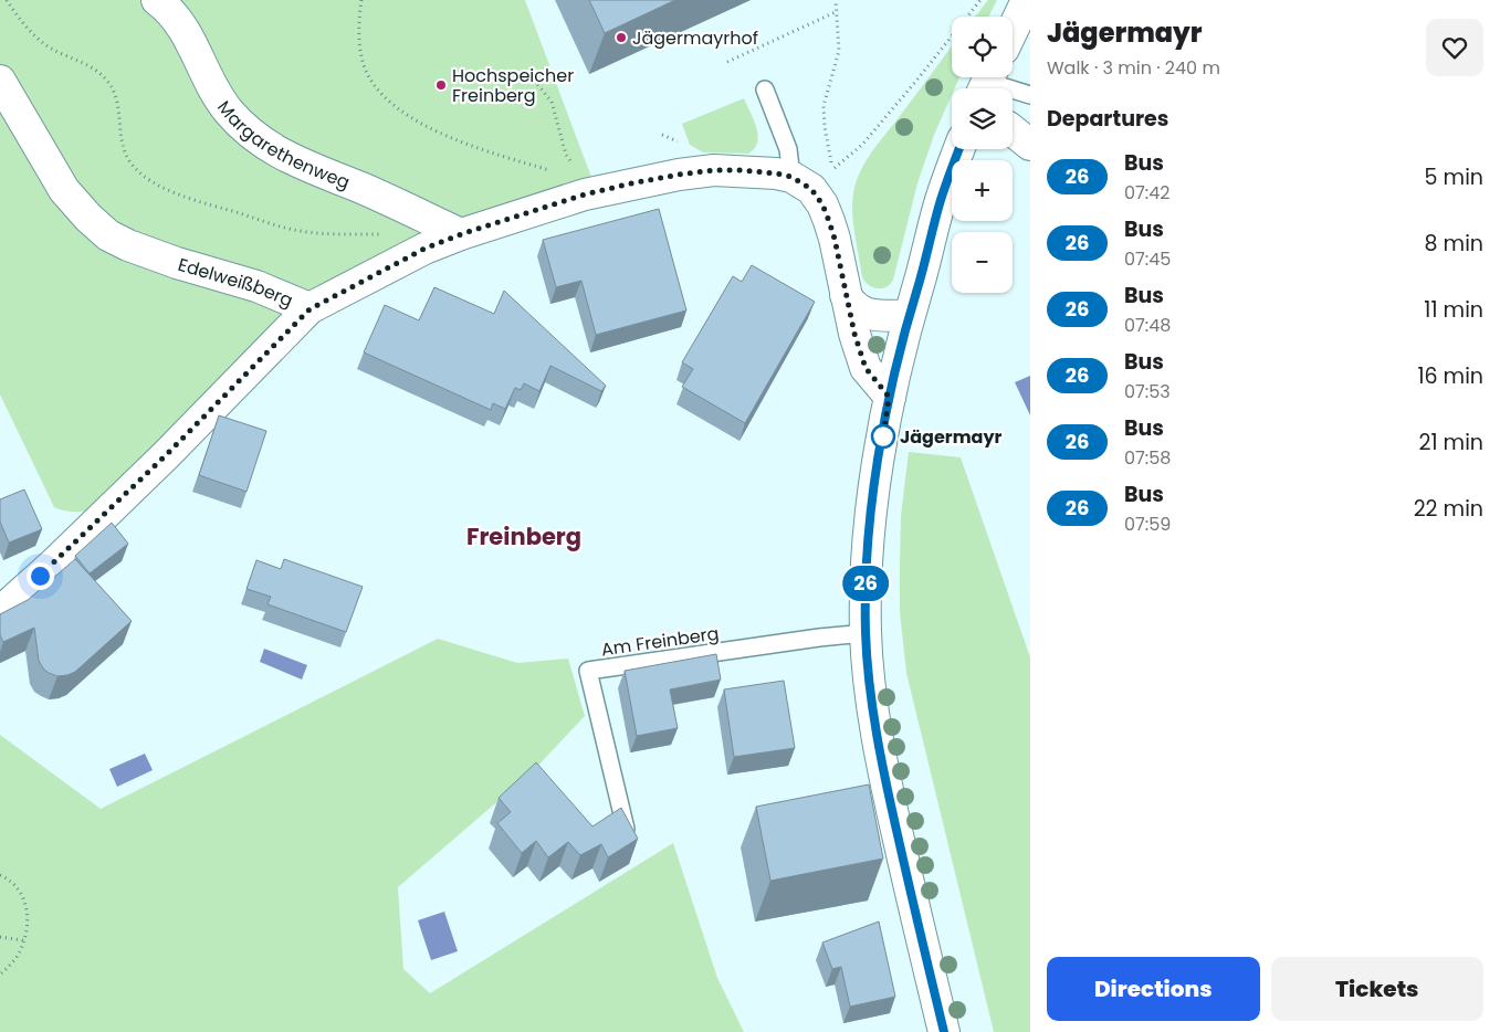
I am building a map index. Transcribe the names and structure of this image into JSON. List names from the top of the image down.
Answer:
{
  "streets": {
    "street": ["Margarethenweg", "Edelweißberg"],
    "lane": ["Am Freinberg"]
  },
  "crossings": [
    ["Margarethenweg", "Edelweißberg"]
  ],
  "districts": ["Freinberg"],
  "places": ["Jägermayrhof", "Hochspeicher Freinberg", "Jägermayr"],
  "lines": ["bus line 26"],
  "page": {
    "on_map": "26",
    "heading": [
      ["Jägermayr", "Walk · 3 min · 240 m"],
      "Departures"
    ],
    "map_buttons": ["+", "−"],
    "list": [
      {
        "mark": "26",
        "name": "Bus",
        "note": "07:42",
        "value": "5 min"
      },
      {
        "mark": "26",
        "name": "Bus",
        "note": "07:45",
        "value": "8 min"
      },
      {
        "mark": "26",
        "name": "Bus",
        "note": "07:48",
        "value": "11 min"
      },
      {
        "mark": "26",
        "name": "Bus",
        "note": "07:53",
        "value": "16 min"
      },
      {
        "mark": "26",
        "name": "Bus",
        "note": "07:58",
        "value": "21 min"
      },
      {
        "mark": "26",
        "name": "Bus",
        "note": "07:59",
        "value": "22 min"
      }
    ],
    "buttons": ["Directions", "Tickets"]
  }
}
